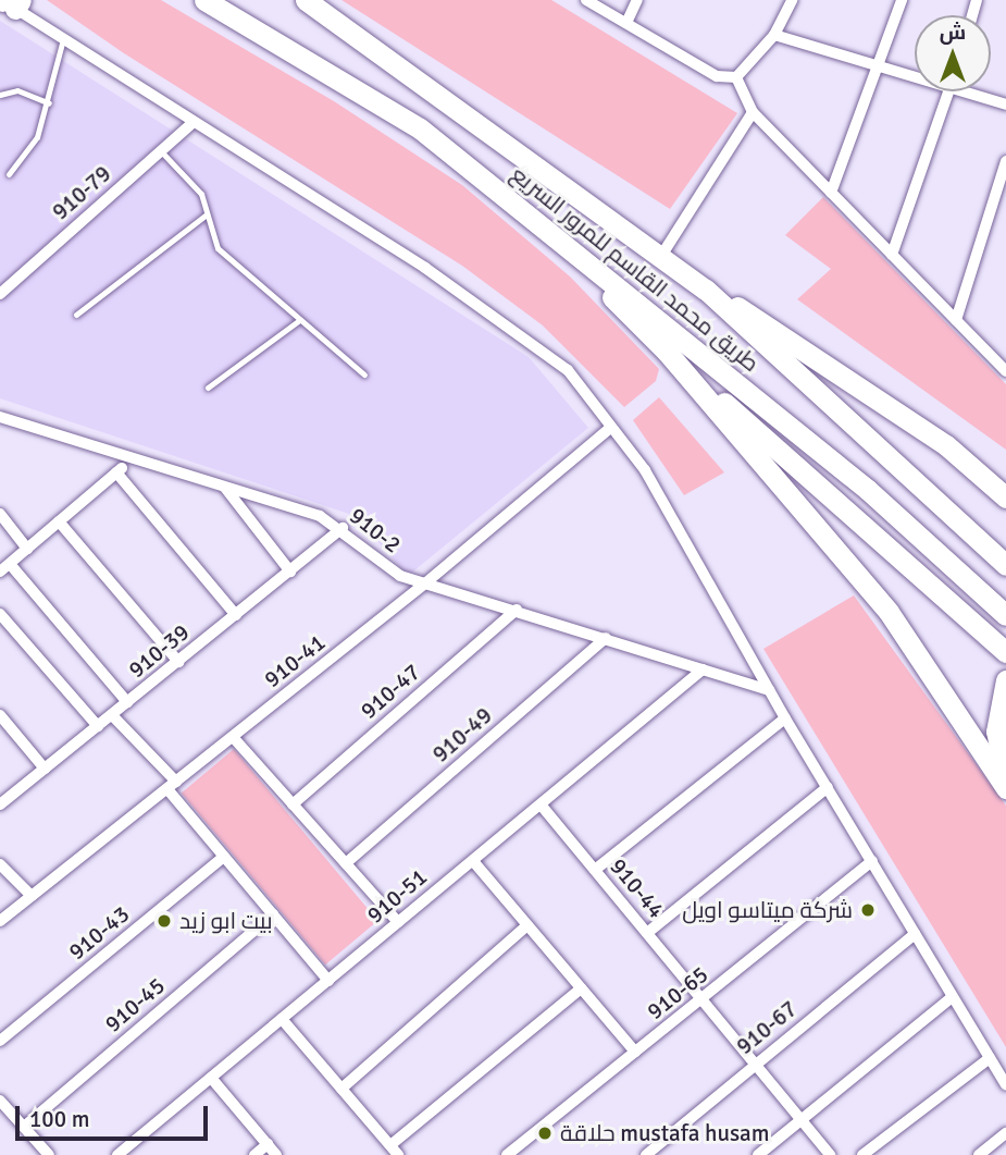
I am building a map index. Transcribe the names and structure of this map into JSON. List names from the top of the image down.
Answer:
{
  "streets": {
    "highway": ["طريق محمد القاسم للمرور السريع"],
    "street": [
      "910-79",
      "910-2",
      "910-39",
      "910-41",
      "910-47",
      "910-49",
      "910-44",
      "910-51",
      "910-43",
      "910-65",
      "910-45",
      "910-67"
    ]
  },
  "crossings": [
    ["910-2", "910-39"],
    ["910-2", "910-41"],
    ["910-2", "910-47"],
    ["910-2", "910-49"],
    ["910-2", "910-51"],
    ["910-44", "910-51"],
    ["910-44", "910-65"],
    ["910-44", "910-67"]
  ],
  "places": ["شركة ميتاسو اويل", "بيت ابو زيد", "حلاقة mustafa husam"],
  "scale_bar": "100 m",
  "north": "top"
}
